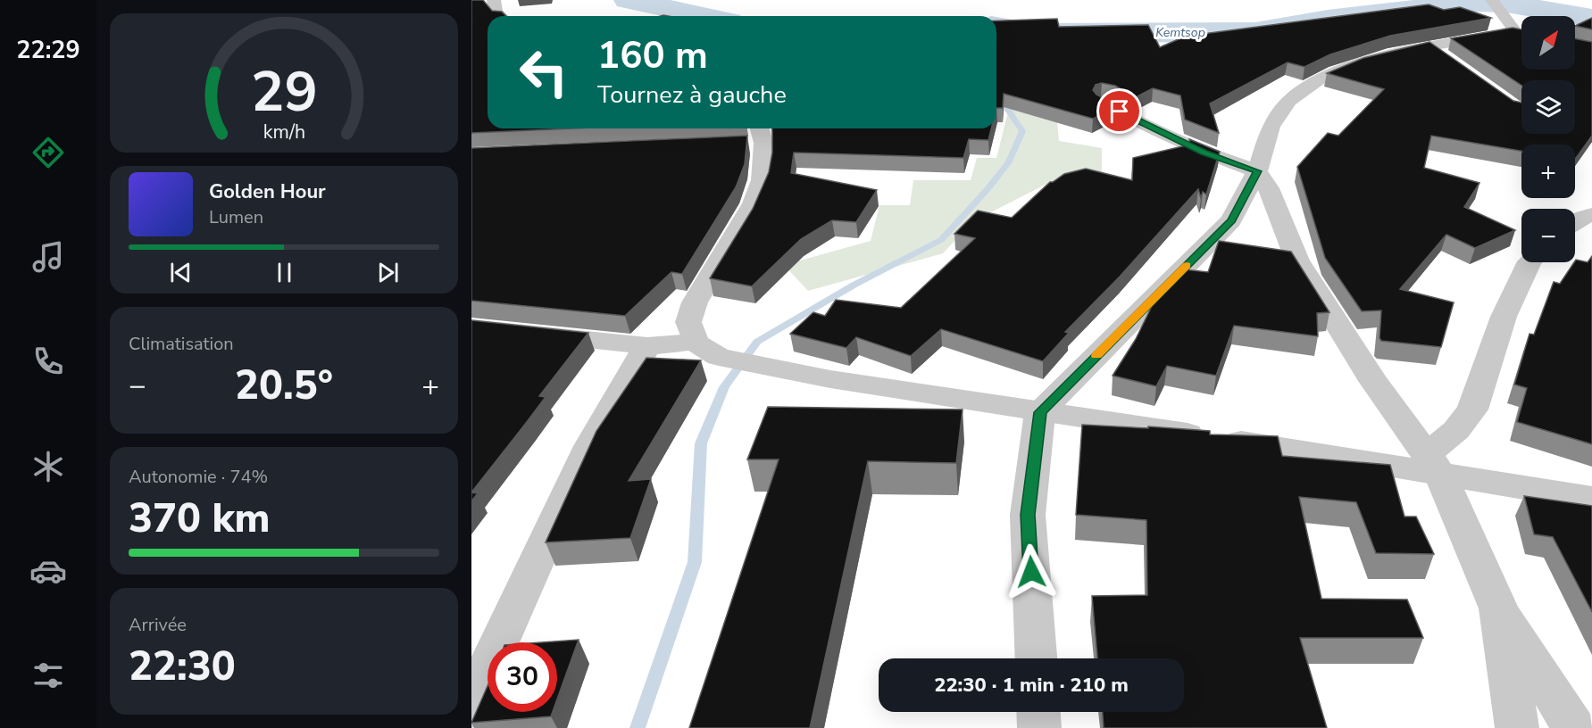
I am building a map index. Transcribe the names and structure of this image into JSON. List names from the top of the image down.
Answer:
{
  "water": ["Kemtsop"],
  "north": "top right",
  "page": {
    "tabs": "22:29",
    "map_buttons": ["+", "−"],
    "turn": ["160 m", "Tournez à gauche"],
    "song": ["Golden Hour", "Lumen"],
    "tile": [
      "Climatisation",
      ["Autonomie · 74%", "370 km"],
      ["Arrivée", "22:30"]
    ],
    "heat": ["−", "20.5°", "+"],
    "limit": "30",
    "trip": "22:30 · 1 min · 210 m",
    "gauge": ["29", "km/h"]
  }
}
